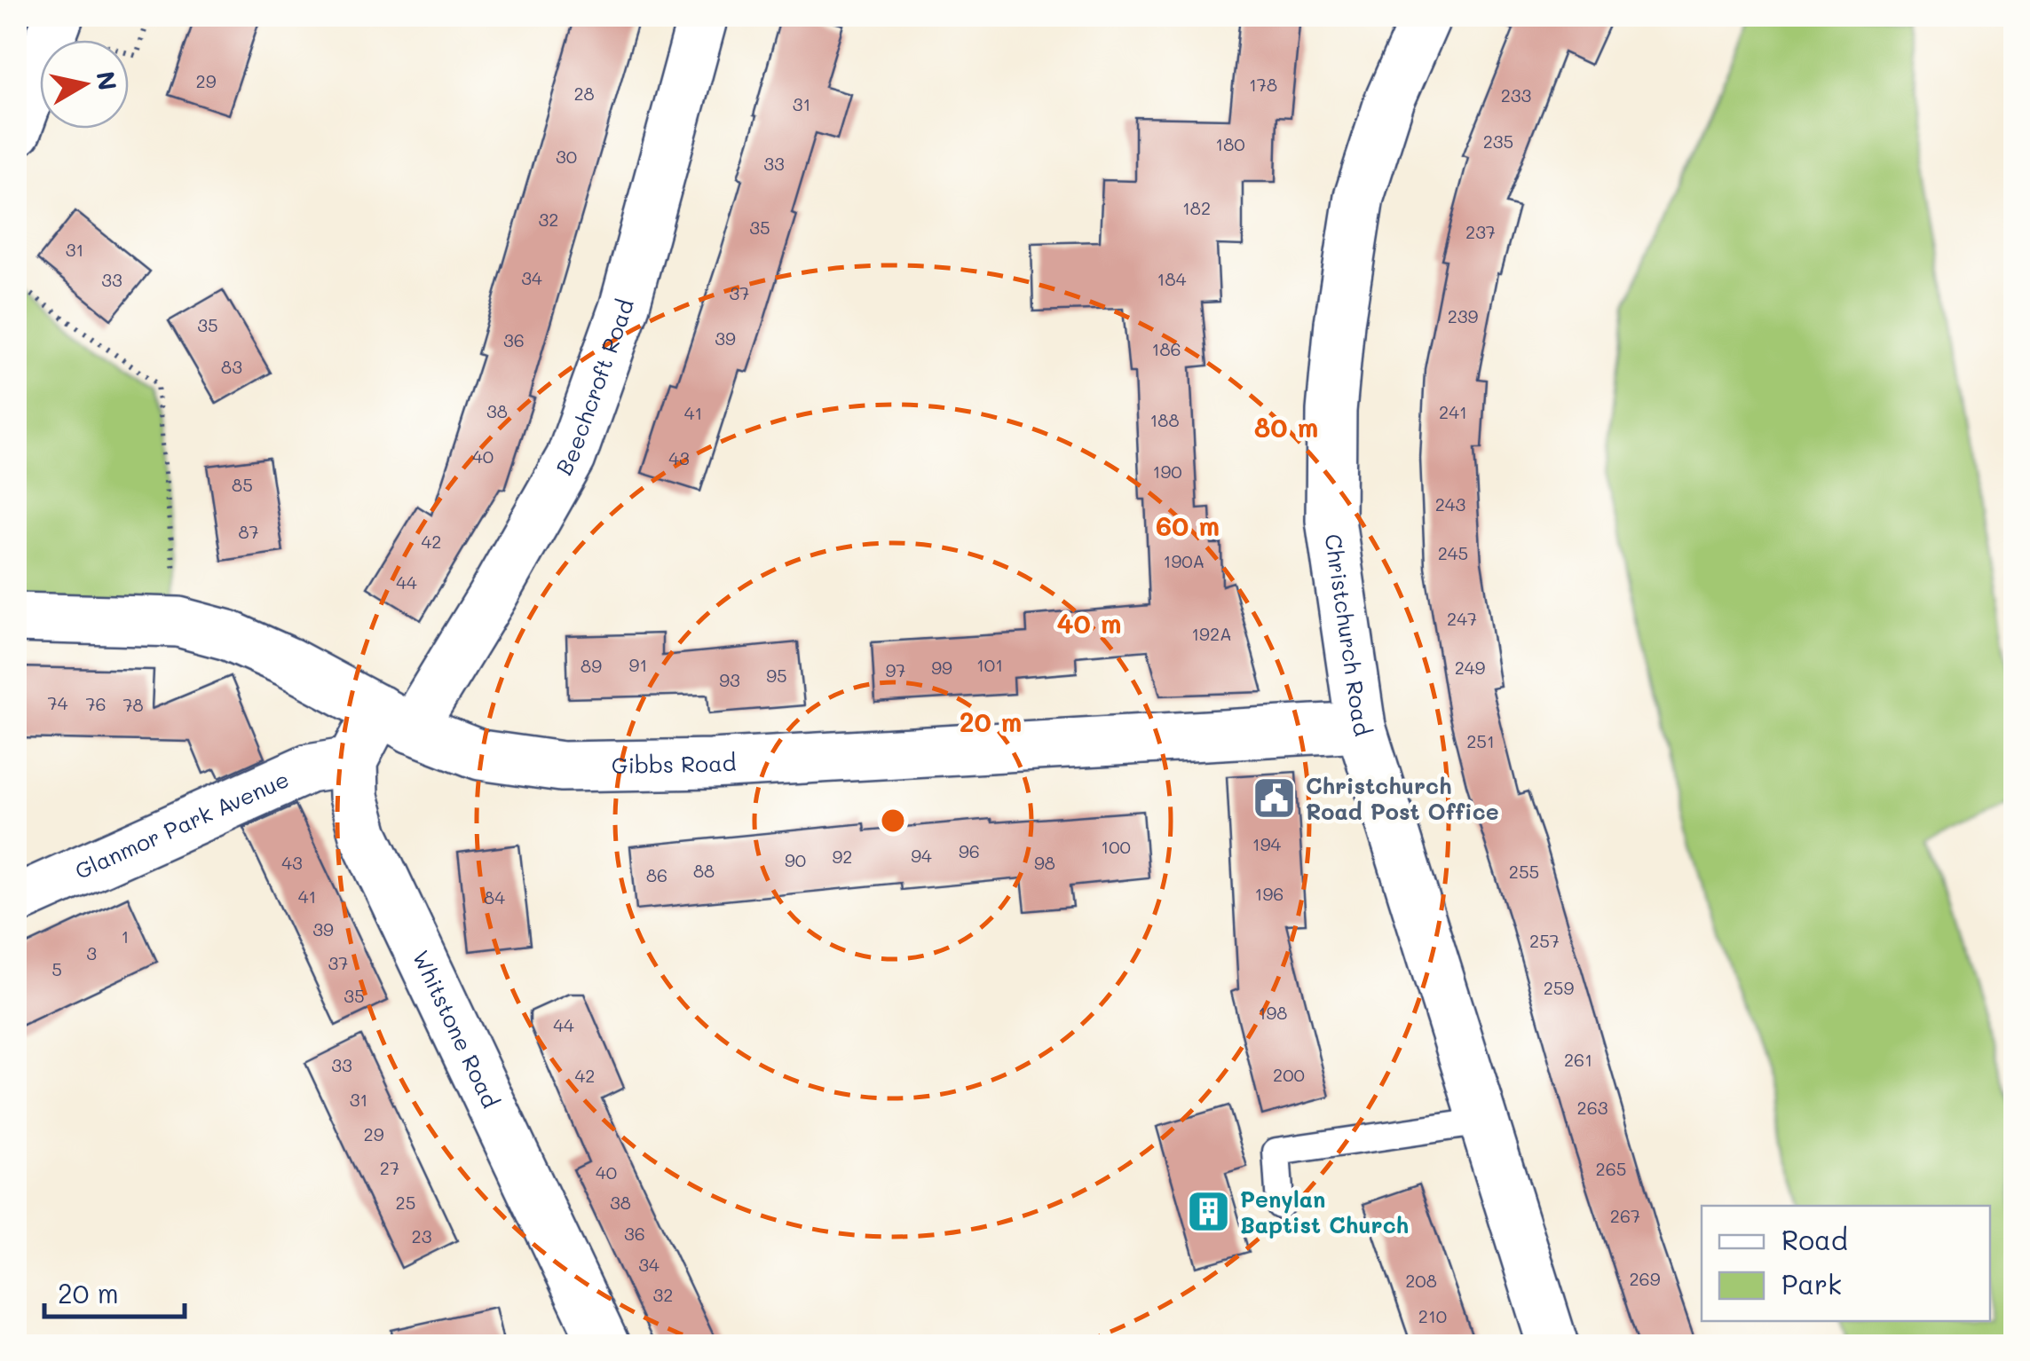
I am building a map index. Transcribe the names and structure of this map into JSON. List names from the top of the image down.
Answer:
{
  "streets": {
    "street": [
      "Beechcroft Road",
      "Christchurch Road",
      "Gibbs Road",
      "Glanmor Park Avenue",
      "Whitstone Road"
    ]
  },
  "crossings": [
    ["Beechcroft Road", "Gibbs Road"],
    ["Christchurch Road", "Gibbs Road"],
    ["Glanmor Park Avenue", "Whitstone Road"]
  ],
  "places": {
    "public building": ["Christchurch Road Post Office"],
    "building": ["Penylan Baptist Church"]
  },
  "house_numbers": [
    "29",
    "178",
    "28",
    "233",
    "31",
    "235",
    "180",
    "30",
    "33",
    "182",
    "32",
    "35",
    "237",
    "31",
    "34",
    "184",
    "33",
    "37",
    "239",
    "35",
    "39",
    "36",
    "186",
    "83",
    "38",
    "241",
    "41",
    "188",
    "40",
    "43",
    "190",
    "85",
    "243",
    "87",
    "42",
    "245",
    "190A",
    "44",
    "247",
    "192A",
    "91",
    "101",
    "89",
    "99",
    "249",
    "97",
    "95",
    "93",
    "74",
    "76",
    "78",
    "251",
    "194",
    "100",
    "96",
    "94",
    "92",
    "90",
    "43",
    "98",
    "88",
    "255",
    "86",
    "196",
    "41",
    "84",
    "39",
    "1",
    "257",
    "3",
    "37",
    "5",
    "259",
    "35",
    "198",
    "44",
    "261",
    "33",
    "200",
    "42",
    "31",
    "263",
    "29",
    "27",
    "265",
    "40",
    "25",
    "38",
    "267",
    "36",
    "23",
    "34",
    "269",
    "208",
    "32",
    "210"
  ],
  "legend": ["Road", "Park"],
  "scale_bar": "20 m",
  "north": "right",
  "rings": [
    "80 m",
    "60 m",
    "40 m",
    "20 m"
  ]
}
